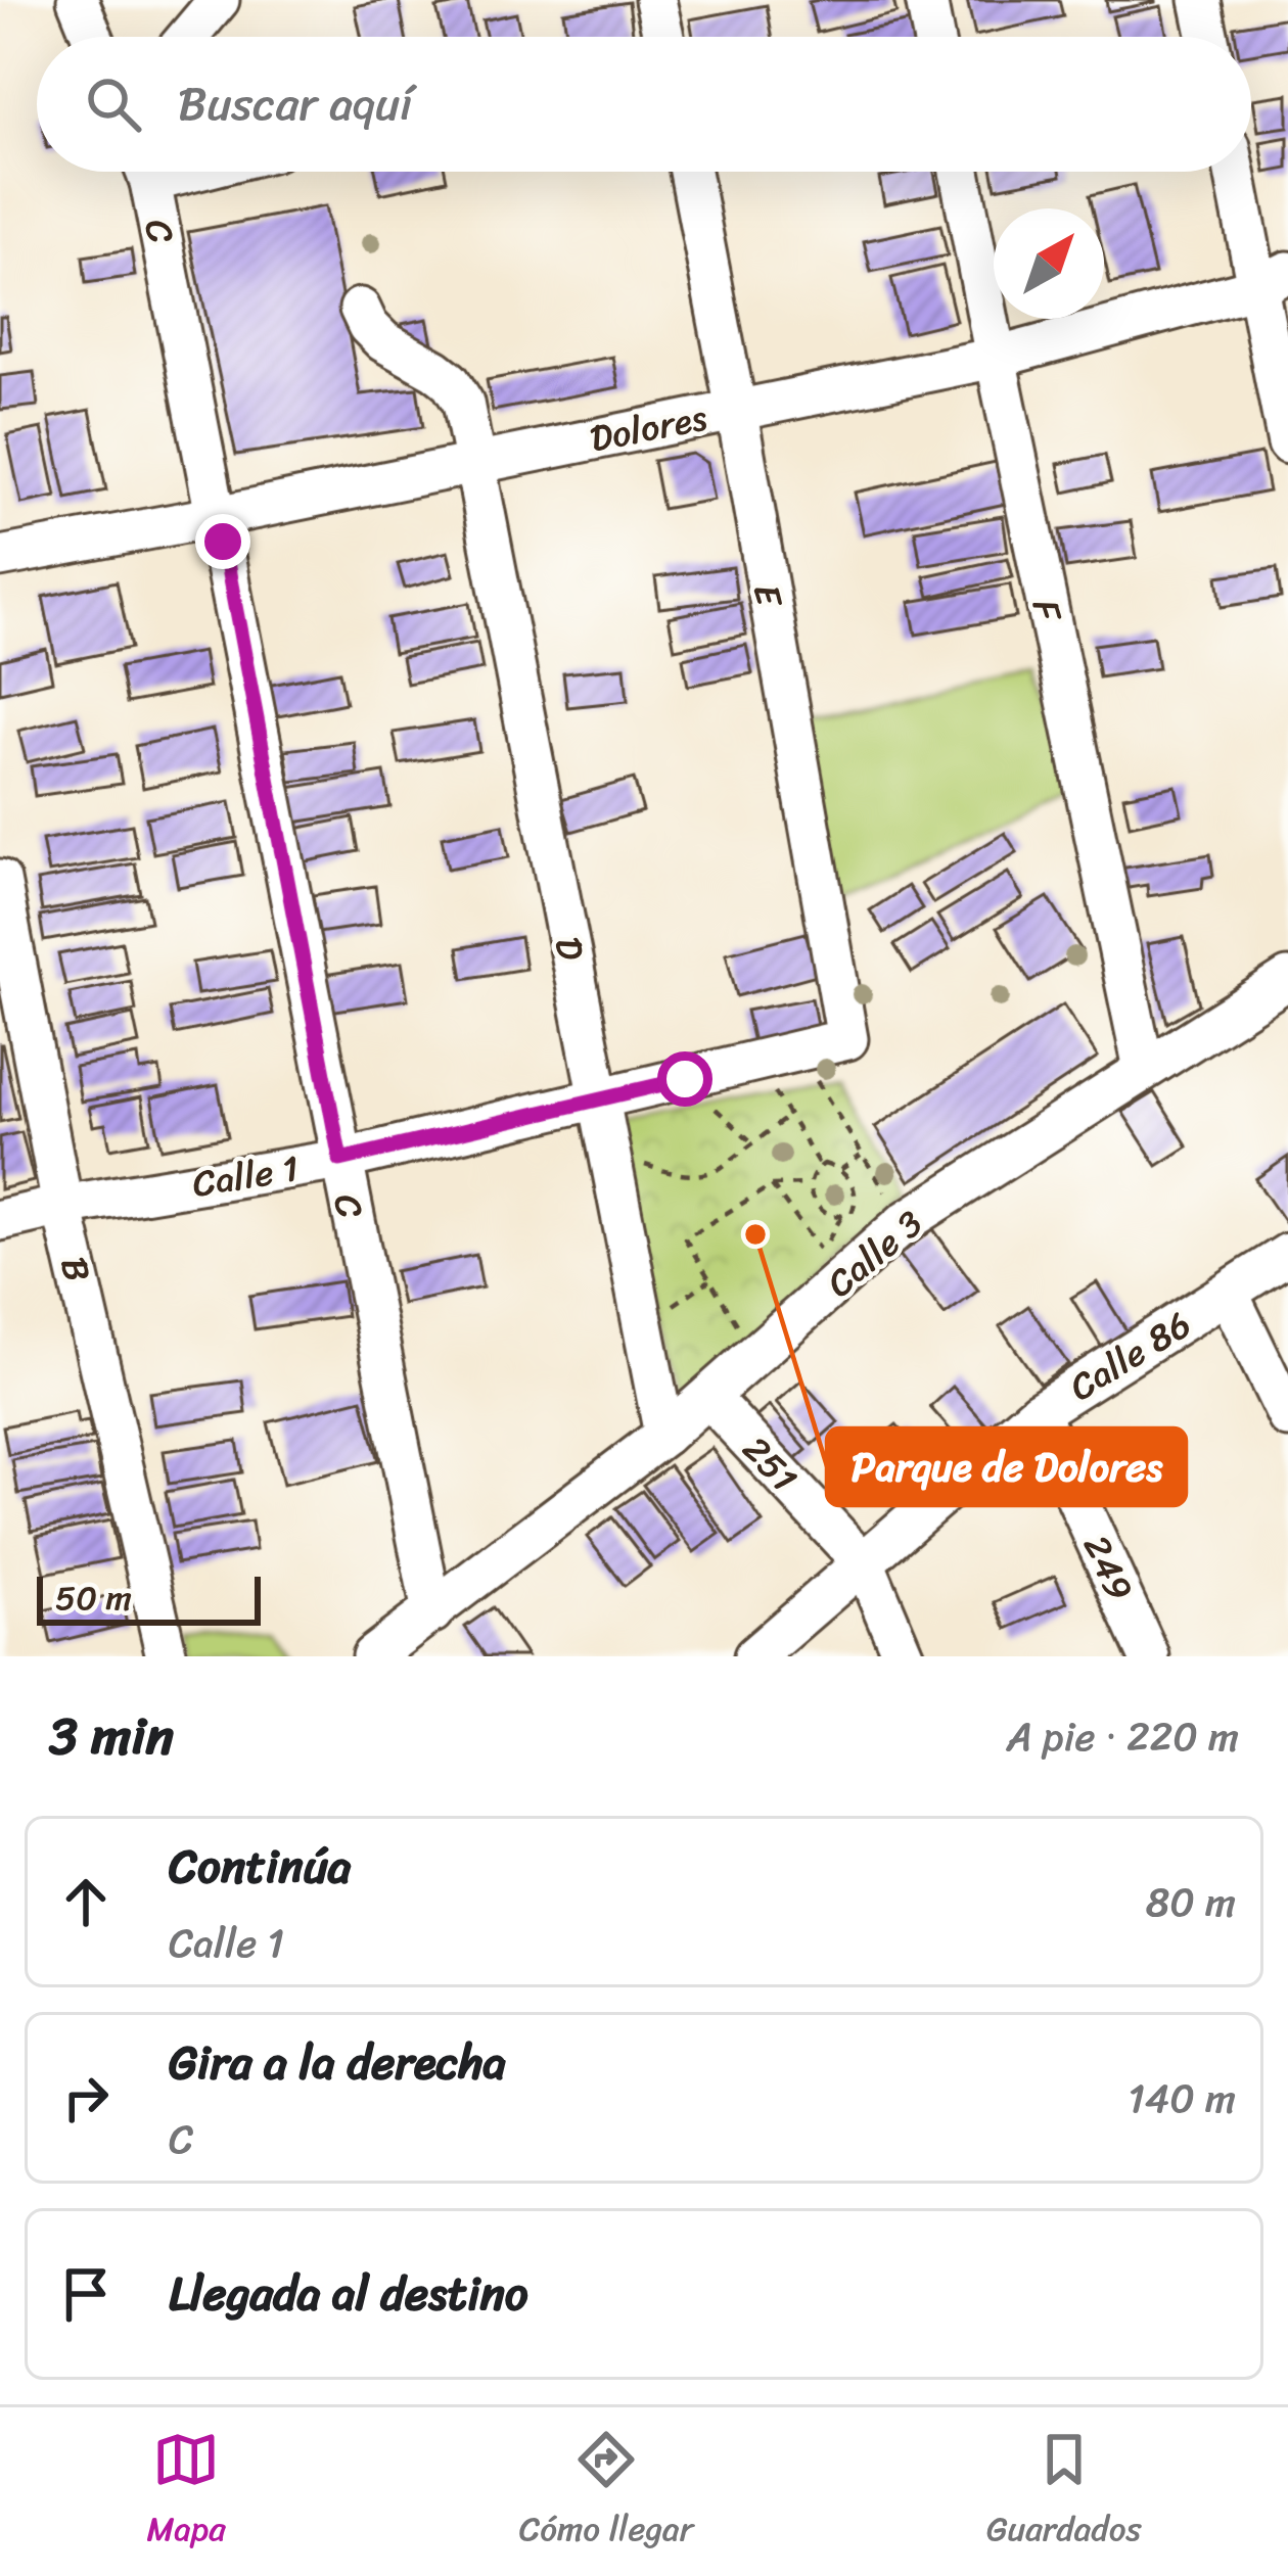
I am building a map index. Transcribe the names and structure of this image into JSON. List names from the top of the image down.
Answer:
{
  "streets": {
    "street": [
      "C",
      "Dolores",
      "E",
      "F",
      "D",
      "Calle 1",
      "Calle 3",
      "B",
      "Calle 86",
      "251",
      "249"
    ]
  },
  "crossings": [
    ["C", "Dolores"],
    ["C", "Calle 1"],
    ["C", "Calle 3"],
    ["Dolores", "E"],
    ["Dolores", "F"],
    ["Dolores", "D"],
    ["E", "Calle 1"],
    ["F", "Calle 3"],
    ["D", "Calle 1"],
    ["D", "Calle 3"],
    ["Calle 1", "B"],
    ["Calle 3", "251"],
    ["Calle 86", "251"],
    ["Calle 86", "249"]
  ],
  "places": ["Parque de Dolores"],
  "scale_bar": "50 m",
  "north": "top right",
  "page": {
    "search": "Buscar aquí",
    "scale": "50 m",
    "heading": ["3 min", "A pie · 220 m"],
    "list": [
      ["Continúa", "Calle 1", "80 m"],
      ["Gira a la derecha", "C", "140 m"],
      "Llegada al destino"
    ],
    "nav": ["Mapa", "Cómo llegar", "Guardados"]
  }
}
